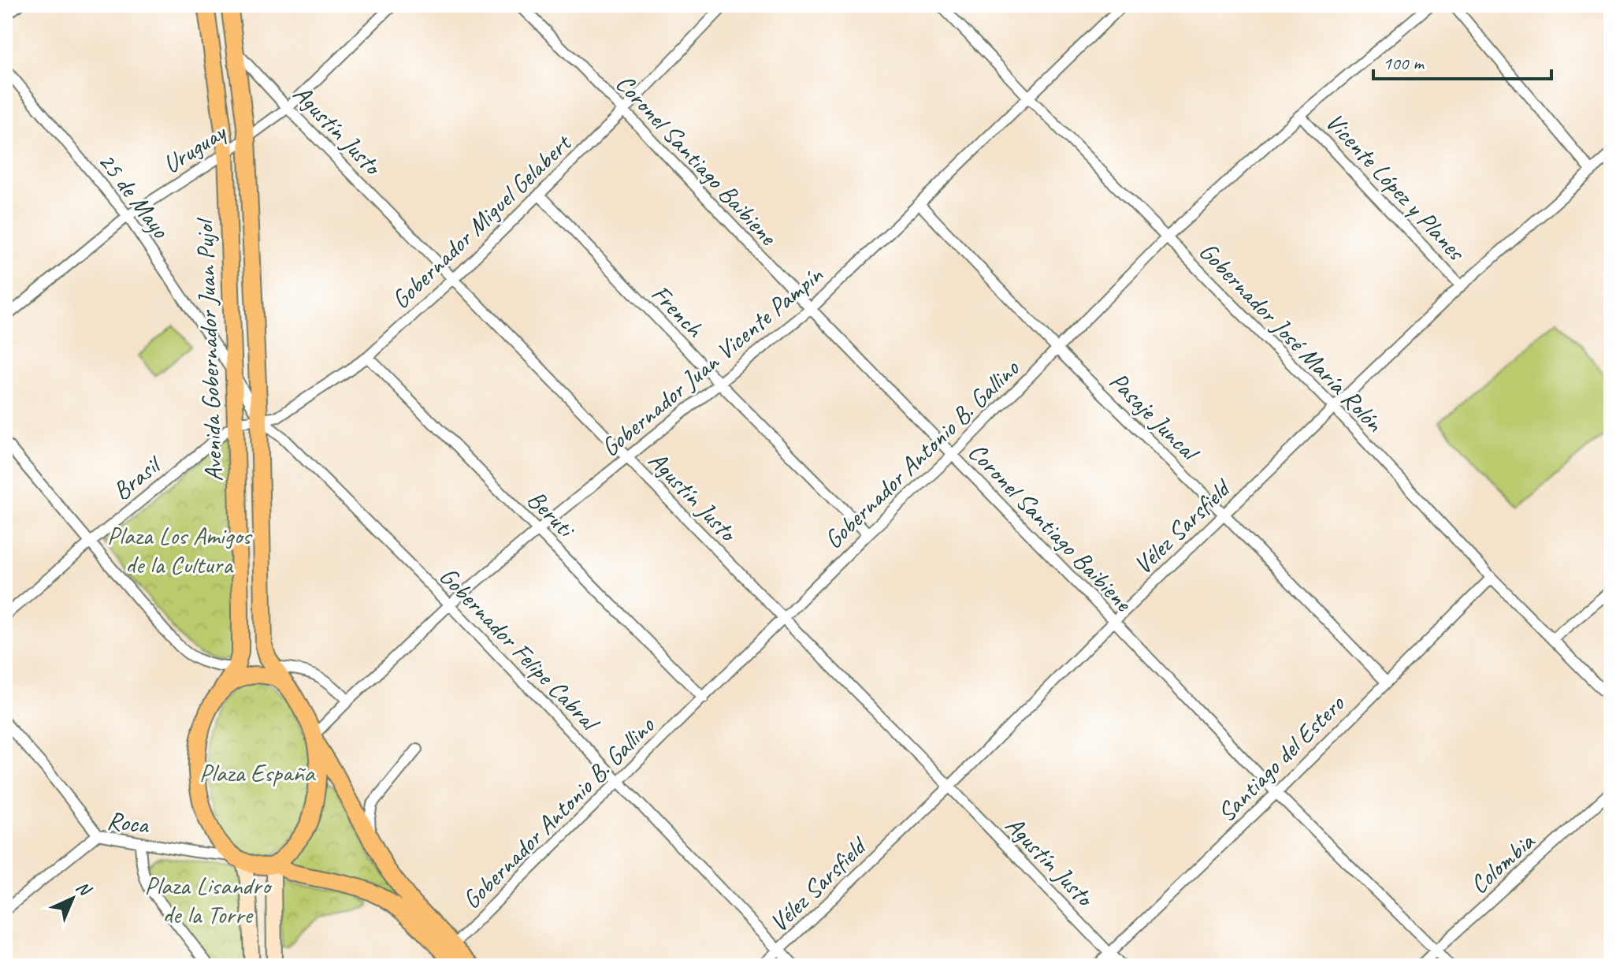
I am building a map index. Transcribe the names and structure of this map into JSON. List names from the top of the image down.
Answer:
{
  "streets": {
    "main road": ["Avenida Gobernador Juan Pujol"],
    "street": [
      "Agustín Justo",
      "Uruguay",
      "Coronel Santiago Baibiene",
      "Vicente López y Planes",
      "25 de Mayo",
      "Gobernador Miguel Gelabert",
      "French",
      "Gobernador José María Rolón",
      "Gobernador Juan Vicente Pampín",
      "Pasaje Juncal",
      "Gobernador Antonio B. Gallino",
      "Brasil",
      "Beruti",
      "Vélez Sarsfield",
      "Gobernador Felipe Cabral",
      "Santiago del Estero",
      "Roca",
      "Colombia"
    ]
  },
  "crossings": [
    ["Agustín Justo", "Uruguay"],
    ["Agustín Justo", "Gobernador Miguel Gelabert"],
    ["Agustín Justo", "Avenida Gobernador Juan Pujol"],
    ["Agustín Justo", "Gobernador Juan Vicente Pampín"],
    ["Agustín Justo", "Gobernador Antonio B. Gallino"],
    ["Agustín Justo", "Vélez Sarsfield"],
    ["Agustín Justo", "Santiago del Estero"],
    ["Uruguay", "25 de Mayo"],
    ["Uruguay", "Avenida Gobernador Juan Pujol"],
    ["Coronel Santiago Baibiene", "Gobernador Miguel Gelabert"],
    ["Coronel Santiago Baibiene", "Gobernador Juan Vicente Pampín"],
    ["Coronel Santiago Baibiene", "Gobernador Antonio B. Gallino"],
    ["Coronel Santiago Baibiene", "Vélez Sarsfield"],
    ["Coronel Santiago Baibiene", "Santiago del Estero"],
    ["Coronel Santiago Baibiene", "Colombia"],
    ["Vicente López y Planes", "Gobernador Antonio B. Gallino"],
    ["Vicente López y Planes", "Vélez Sarsfield"],
    ["25 de Mayo", "Gobernador Miguel Gelabert"],
    ["25 de Mayo", "Avenida Gobernador Juan Pujol"],
    ["25 de Mayo", "Gobernador Felipe Cabral"],
    ["Gobernador Miguel Gelabert", "French"],
    ["Gobernador Miguel Gelabert", "Avenida Gobernador Juan Pujol"],
    ["Gobernador Miguel Gelabert", "Brasil"],
    ["Gobernador Miguel Gelabert", "Beruti"],
    ["Gobernador Miguel Gelabert", "Gobernador Felipe Cabral"],
    ["French", "Gobernador Juan Vicente Pampín"],
    ["French", "Gobernador Antonio B. Gallino"],
    ["Gobernador José María Rolón", "Gobernador Juan Vicente Pampín"],
    ["Gobernador José María Rolón", "Gobernador Antonio B. Gallino"],
    ["Gobernador José María Rolón", "Vélez Sarsfield"],
    ["Gobernador José María Rolón", "Santiago del Estero"],
    ["Avenida Gobernador Juan Pujol", "Gobernador Juan Vicente Pampín"],
    ["Avenida Gobernador Juan Pujol", "Brasil"],
    ["Avenida Gobernador Juan Pujol", "Gobernador Felipe Cabral"],
    ["Avenida Gobernador Juan Pujol", "Roca"],
    ["Gobernador Juan Vicente Pampín", "Pasaje Juncal"],
    ["Gobernador Juan Vicente Pampín", "Beruti"],
    ["Gobernador Juan Vicente Pampín", "Gobernador Felipe Cabral"],
    ["Gobernador Juan Vicente Pampín", "Roca"],
    ["Pasaje Juncal", "Gobernador Antonio B. Gallino"],
    ["Pasaje Juncal", "Vélez Sarsfield"],
    ["Pasaje Juncal", "Santiago del Estero"],
    ["Gobernador Antonio B. Gallino", "Beruti"],
    ["Gobernador Antonio B. Gallino", "Gobernador Felipe Cabral"],
    ["Vélez Sarsfield", "Gobernador Felipe Cabral"]
  ],
  "parks": ["Plaza Los Amigos de la Cultura", "Plaza España", "Plaza Lisandro de la Torre"],
  "scale_bar": "100 m",
  "north": "top right"
}
